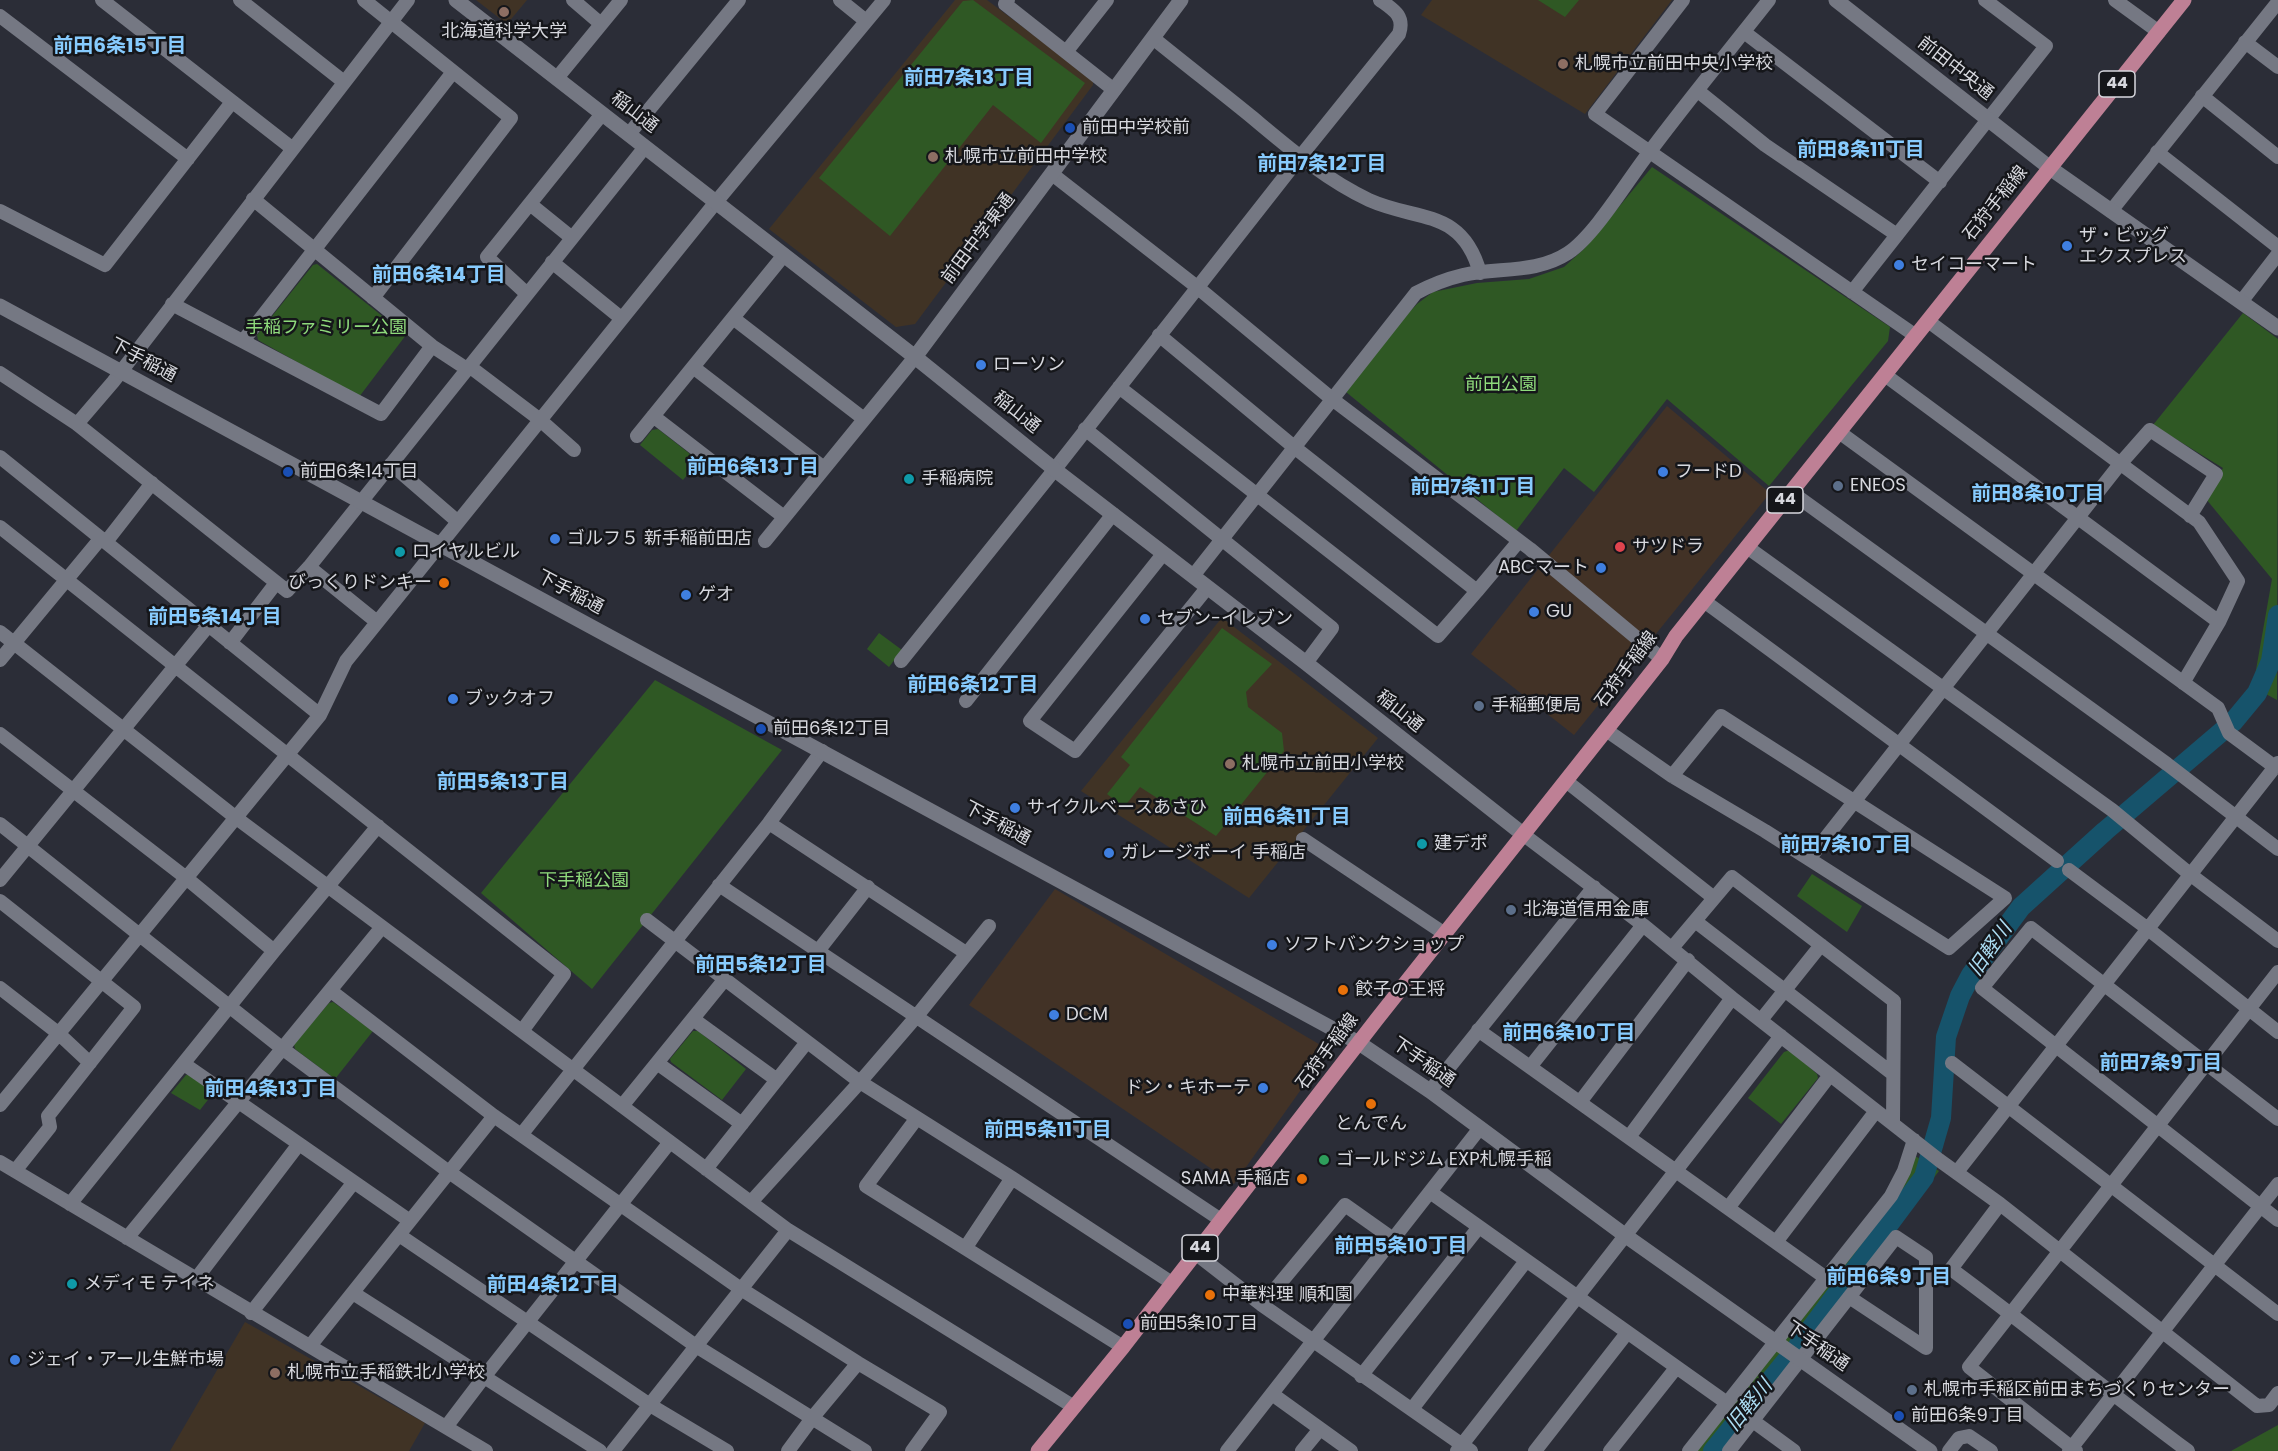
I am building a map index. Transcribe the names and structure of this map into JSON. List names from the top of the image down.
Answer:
{
  "streets": {
    "main road": ["44", "石狩手稲線"],
    "street": [
      "前田中央通",
      "稲山通",
      "前田中学東通",
      "下手稲通"
    ]
  },
  "crossings": [
    ["前田中央通", "石狩手稲線"],
    ["稲山通", "石狩手稲線"],
    ["稲山通", "前田中学東通"],
    ["石狩手稲線", "下手稲通"]
  ],
  "districts": [
    "前田6条15丁目",
    "前田7条13丁目",
    "前田8条11丁目",
    "前田7条12丁目",
    "前田6条14丁目",
    "前田6条13丁目",
    "前田7条11丁目",
    "前田8条10丁目",
    "前田5条14丁目",
    "前田6条12丁目",
    "前田5条13丁目",
    "前田6条11丁目",
    "前田7条10丁目",
    "前田5条12丁目",
    "前田6条10丁目",
    "前田7条9丁目",
    "前田4条13丁目",
    "前田5条11丁目",
    "前田5条10丁目",
    "前田6条9丁目",
    "前田4条12丁目"
  ],
  "water": ["旧軽川"],
  "parks": ["手稲ファミリー公園", "前田公園", "下手稲公園"],
  "places": [
    "北海道科学大学",
    "札幌市立前田中央小学校",
    "前田中学校前",
    "札幌市立前田中学校",
    "ザ・ビッグ エクスプレス",
    "セイコーマート",
    "ローソン",
    "前田6条14丁目",
    "フードD",
    "手稲病院",
    "ENEOS",
    "ゴルフ５ 新手稲前田店",
    "サツドラ",
    "ロイヤルビル",
    "ABCマート",
    "びっくりドンキー",
    "ゲオ",
    "GU",
    "セブン-イレブン",
    "ブックオフ",
    "手稲郵便局",
    "前田6条12丁目",
    "札幌市立前田小学校",
    "サイクルベースあさひ",
    "建デポ",
    "ガレージボーイ 手稲店",
    "北海道信用金庫",
    "ソフトバンクショップ",
    "餃子の王将",
    "DCM",
    "ドン・キホーテ",
    "とんでん",
    "ゴールドジム EXP札幌手稲",
    "SAMA 手稲店",
    "メディモ テイネ",
    "中華料理 順和園",
    "前田5条10丁目",
    "ジェイ・アール生鮮市場",
    "札幌市立手稲鉄北小学校",
    "札幌市手稲区前田まちづくりセンター",
    "前田6条9丁目"
  ]
}
